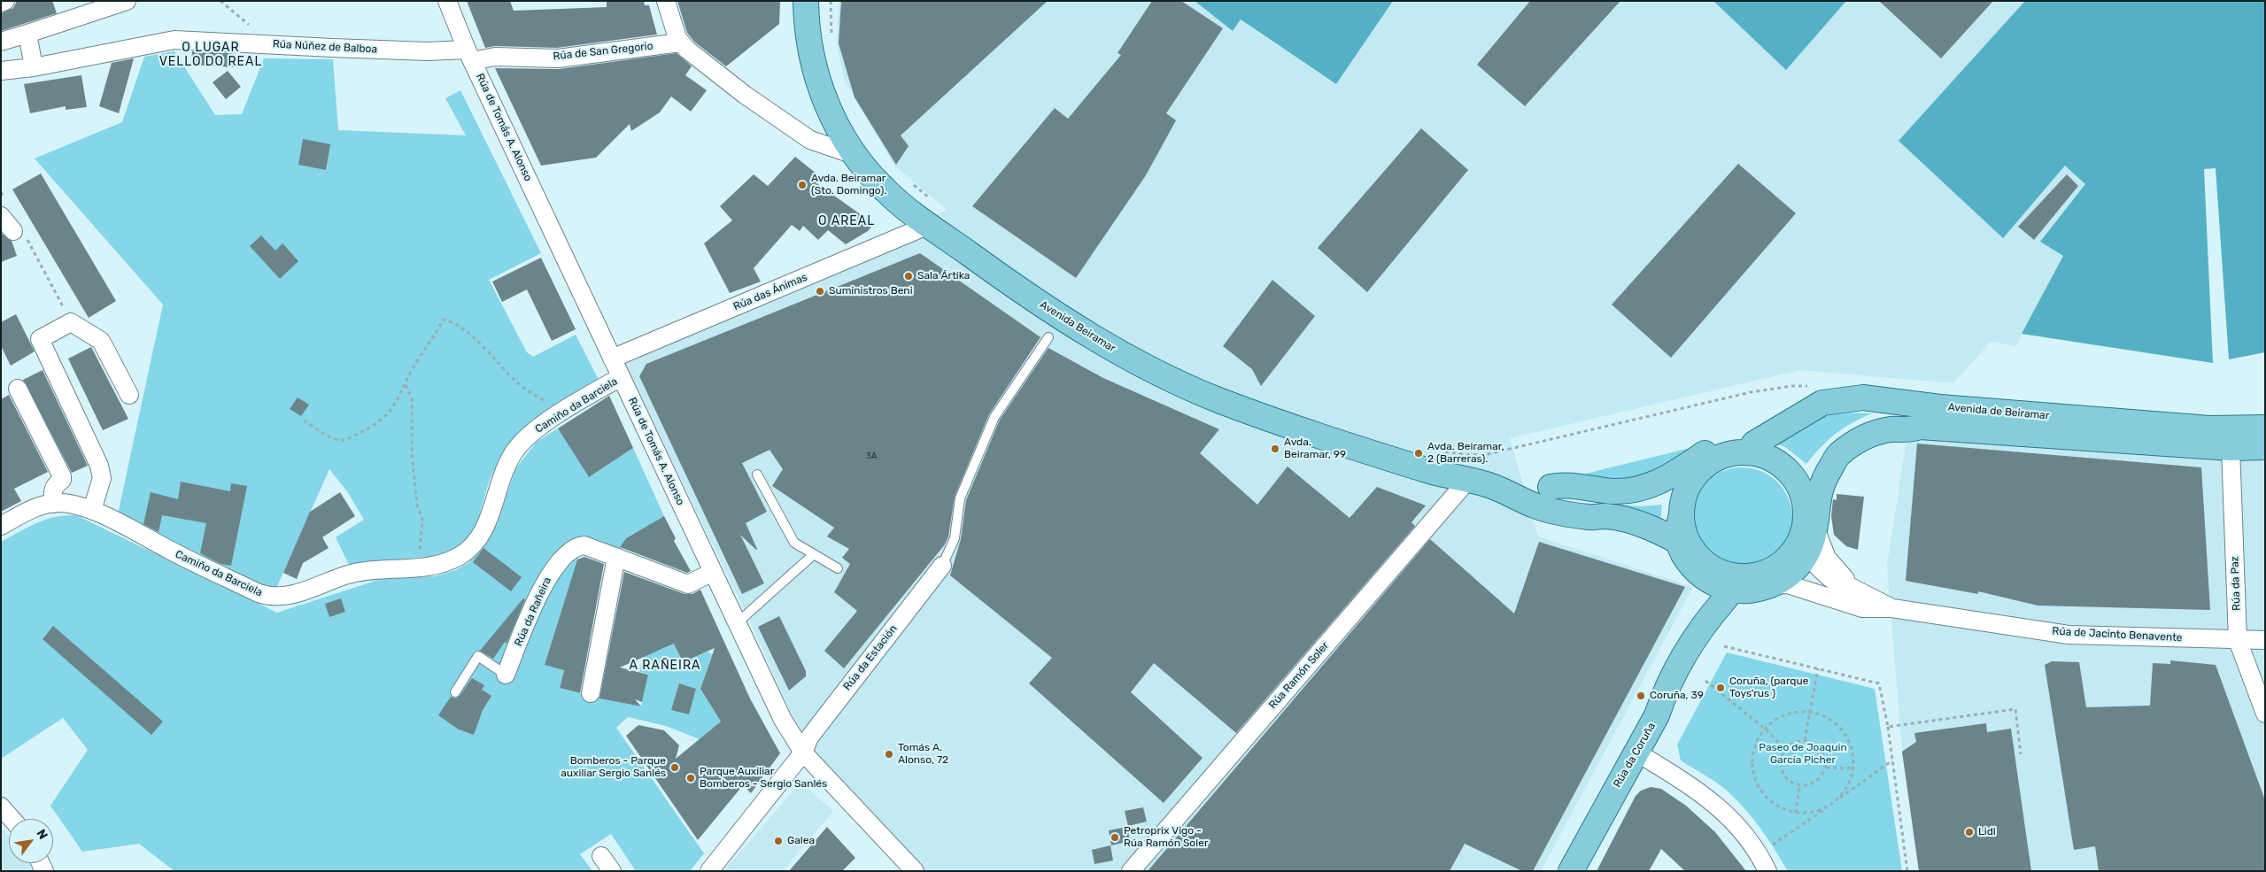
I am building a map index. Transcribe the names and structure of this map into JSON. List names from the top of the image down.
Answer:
{
  "streets": {
    "main road": ["Avenida Beiramar", "Avenida de Beiramar", "Rúa da Coruña"],
    "street": [
      "Rúa Núñez de Balboa",
      "Rúa de San Gregorio",
      "Rúa de Tomás A. Alonso",
      "Rúa das Ánimas",
      "Camiño da Barciela",
      "Rúa da Paz",
      "Rúa da Rañeira",
      "Rúa de Jacinto Benavente",
      "Rúa da Estación",
      "Rúa Ramón Soler"
    ]
  },
  "crossings": [
    ["Rúa Núñez de Balboa", "Rúa de San Gregorio"],
    ["Rúa Núñez de Balboa", "Rúa de Tomás A. Alonso"],
    ["Rúa de San Gregorio", "Rúa de Tomás A. Alonso"],
    ["Rúa de Tomás A. Alonso", "Rúa das Ánimas"],
    ["Rúa de Tomás A. Alonso", "Camiño da Barciela"],
    ["Rúa de Tomás A. Alonso", "Rúa da Rañeira"],
    ["Rúa de Tomás A. Alonso", "Rúa da Estación"],
    ["Rúa das Ánimas", "Avenida Beiramar"],
    ["Avenida Beiramar", "Avenida de Beiramar"],
    ["Avenida Beiramar", "Rúa de Jacinto Benavente"],
    ["Avenida Beiramar", "Rúa Ramón Soler"],
    ["Avenida de Beiramar", "Rúa da Paz"],
    ["Avenida de Beiramar", "Rúa de Jacinto Benavente"],
    ["Rúa da Paz", "Rúa de Jacinto Benavente"]
  ],
  "districts": ["O LUGAR VELLO DO REAL", "O AREAL", "A RAÑEIRA"],
  "parks": ["Paseo de Joaquin García Picher"],
  "places": [
    "Avda. Beiramar (Sto. Domingo).",
    "Sala Ártika",
    "Suministros Beni",
    "Avda. Beiramar, 99",
    "Avda. Beiramar, 2 (Barreras).",
    "Coruña, (parque Toys'rus )",
    "Coruña, 39",
    "Tomás A. Alonso, 72",
    "Bomberos - Parque auxiliar Sergio Sanlés",
    "Parque Auxiliar Bomberos - Sergio Sanlés",
    "Lidl",
    "Petroprix Vigo - Rúa Ramón Soler",
    "Galea"
  ],
  "house_numbers": ["3A"],
  "north": "top right"
}
